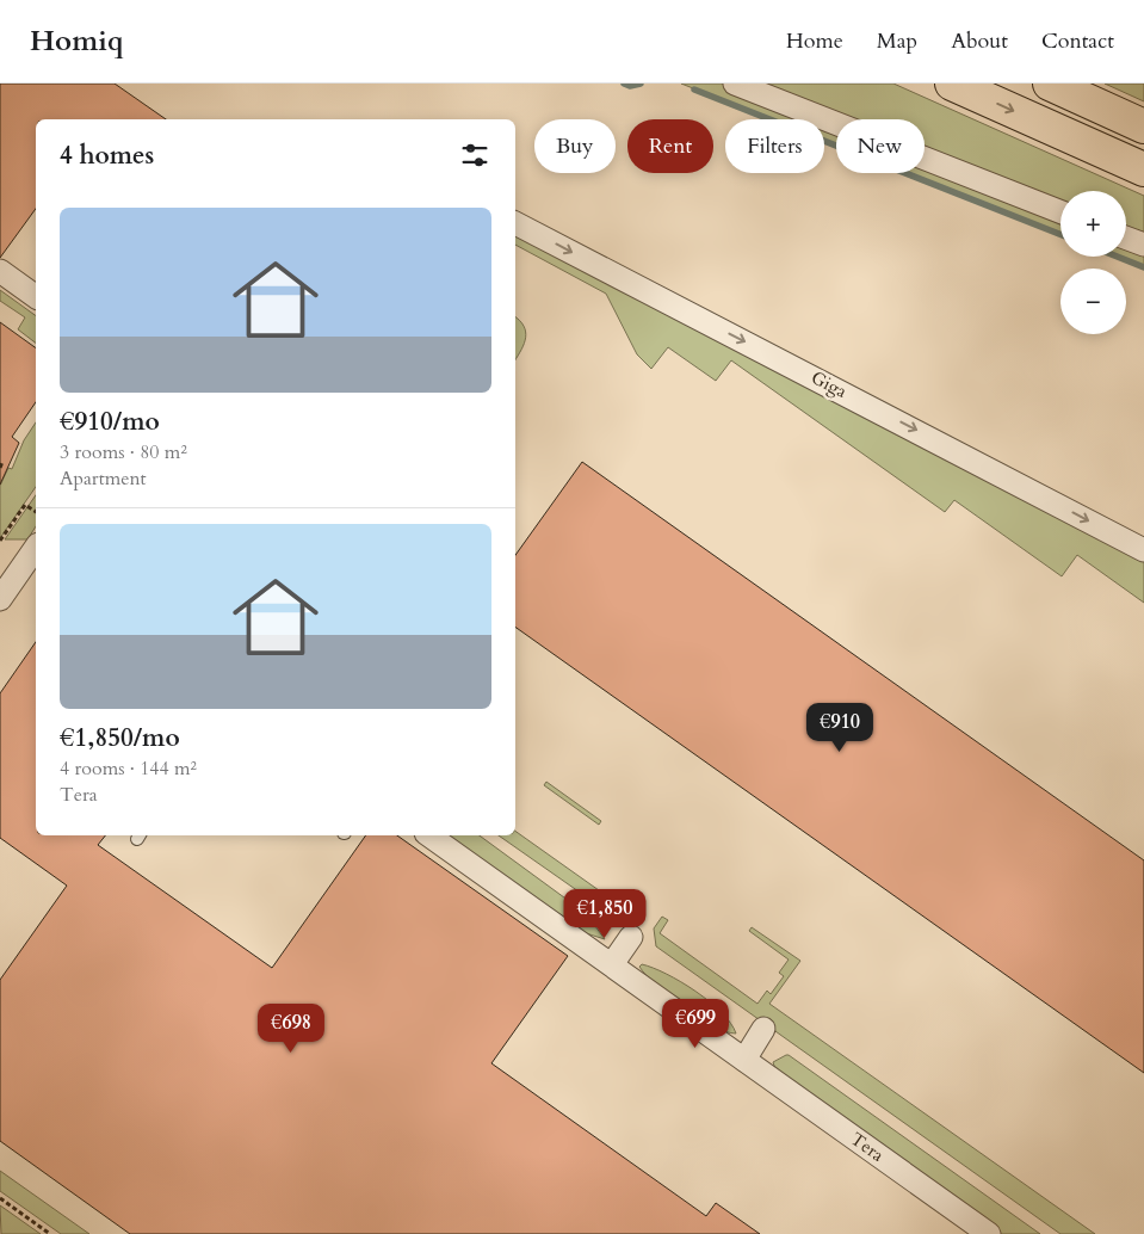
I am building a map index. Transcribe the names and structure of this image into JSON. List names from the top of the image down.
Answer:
{
  "streets": {
    "street": ["Giga", "Tera"]
  },
  "one_way": ["Giga"],
  "page": {
    "header": "Homiq",
    "nav": [
      "Home",
      "Map",
      "About",
      "Contact"
    ],
    "chip": [
      "Buy",
      "Rent",
      "Filters",
      "New"
    ],
    "heading": "4 homes",
    "map_buttons": ["+", "−"],
    "list": [
      {
        "name": "€910/mo",
        "note": "3 rooms · 80 m² · Apartment"
      },
      {
        "name": "€1,850/mo",
        "note": "4 rooms · 144 m² · Tera"
      }
    ],
    "price": [
      "€910",
      "€1,850",
      "€699",
      "€698"
    ]
  }
}
